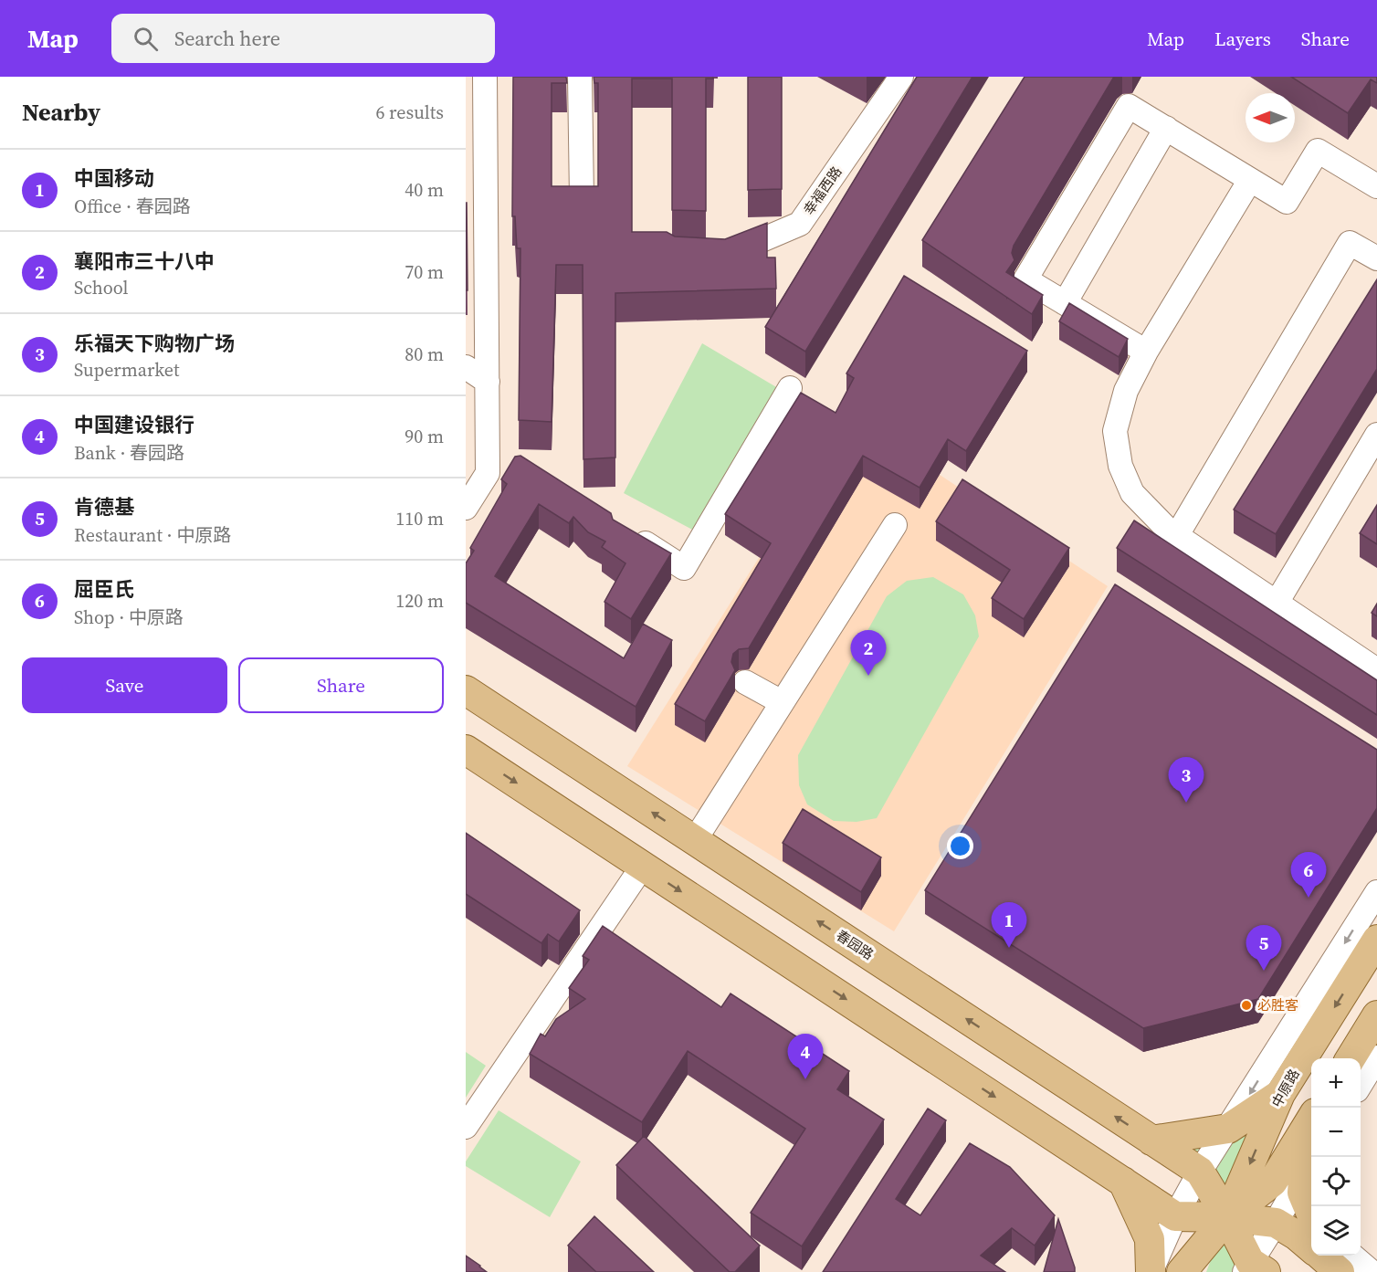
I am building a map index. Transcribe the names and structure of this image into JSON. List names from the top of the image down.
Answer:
{
  "streets": {
    "main road": ["春园路", "中原路"],
    "street": ["幸福西路"]
  },
  "crossings": [
    ["春园路", "中原路"]
  ],
  "places": ["必胜客"],
  "north": "left",
  "page": {
    "header": "Map",
    "search": "Search here",
    "nav": ["Map", "Layers", "Share"],
    "heading": ["Nearby", "6 results"],
    "list": [
      {
        "mark": "1",
        "name": "中国移动",
        "note": "Office · 春园路",
        "value": "40 m"
      },
      {
        "mark": "2",
        "name": "襄阳市三十八中",
        "note": "School",
        "value": "70 m"
      },
      {
        "mark": "3",
        "name": "乐福天下购物广场",
        "note": "Supermarket",
        "value": "80 m"
      },
      {
        "mark": "4",
        "name": "中国建设银行",
        "note": "Bank · 春园路",
        "value": "90 m"
      },
      {
        "mark": "5",
        "name": "肯德基",
        "note": "Restaurant · 中原路",
        "value": "110 m"
      },
      {
        "mark": "6",
        "name": "屈臣氏",
        "note": "Shop · 中原路",
        "value": "120 m"
      }
    ],
    "pins": [
      "2",
      "3",
      "6",
      "1",
      "5",
      "4"
    ],
    "buttons": ["Save", "Share"],
    "map_buttons": ["+", "−"]
  }
}
